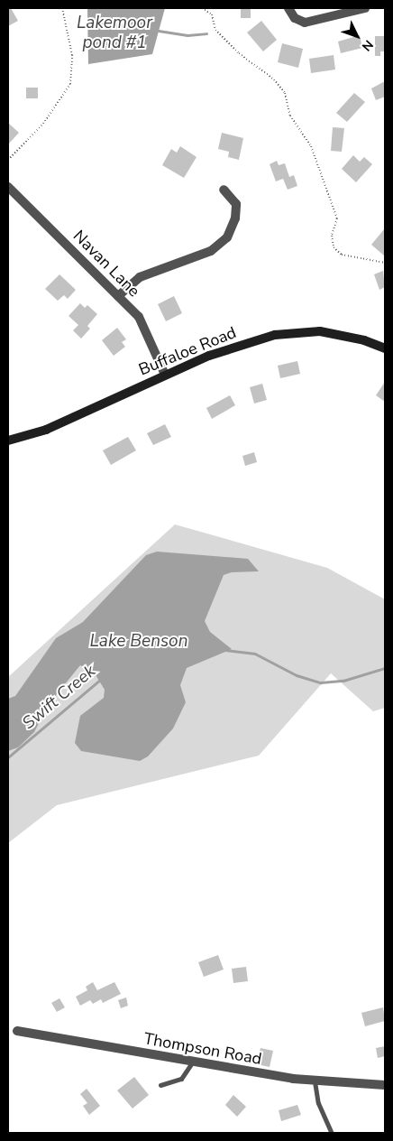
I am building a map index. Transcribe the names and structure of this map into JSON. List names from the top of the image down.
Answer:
{
  "streets": {
    "street": ["Navan Lane", "Buffaloe Road", "Thompson Road"]
  },
  "crossings": [
    ["Navan Lane", "Buffaloe Road"]
  ],
  "water": ["Lakemoor pond #1", "Lake Benson", "Swift Creek"],
  "north": "bottom right"
}
